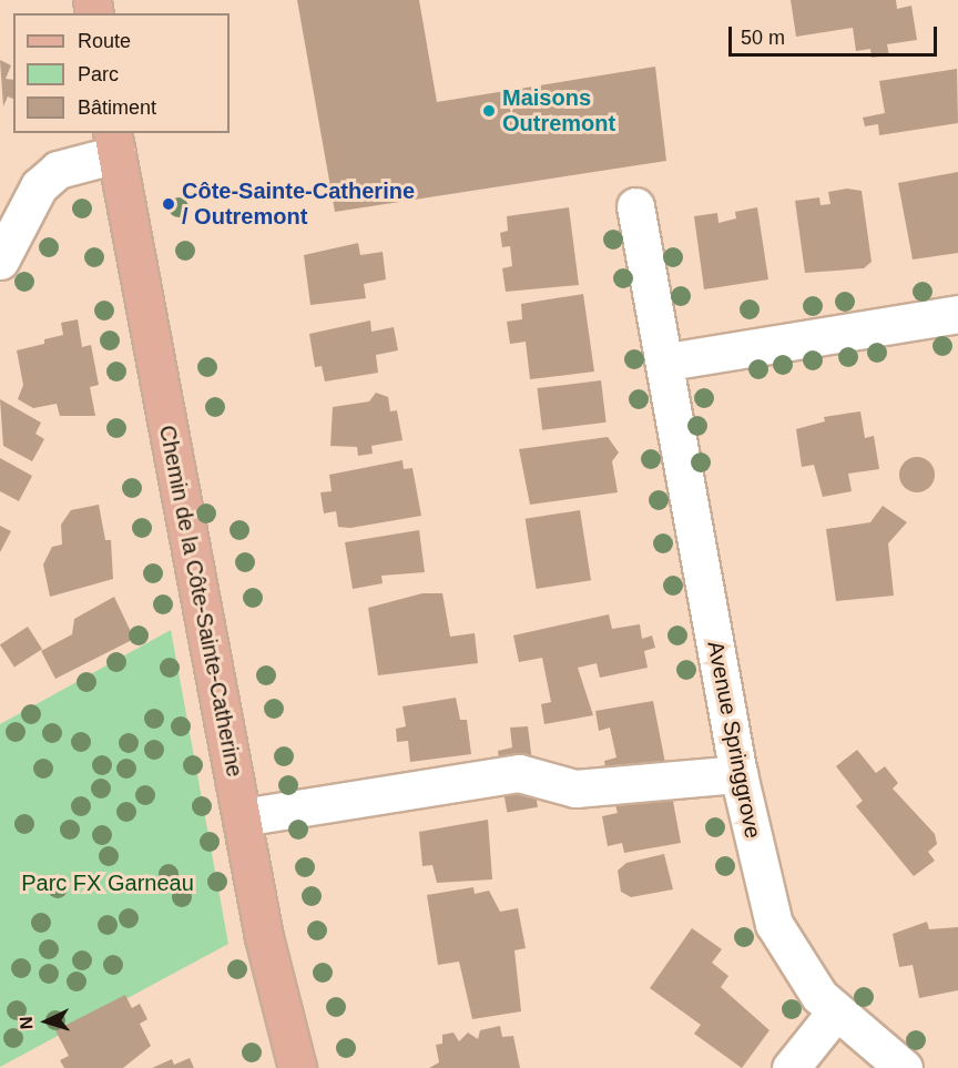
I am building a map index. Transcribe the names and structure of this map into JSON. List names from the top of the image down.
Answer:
{
  "streets": {
    "main road": ["Chemin de la Côte-Sainte-Catherine"],
    "street": ["Avenue Springgrove"]
  },
  "parks": ["Parc FX Garneau"],
  "places": ["Maisons Outremont", "Côte-Sainte-Catherine / Outremont"],
  "legend": ["Route", "Parc", "Bâtiment"],
  "scale_bar": "50 m",
  "north": "left"
}
